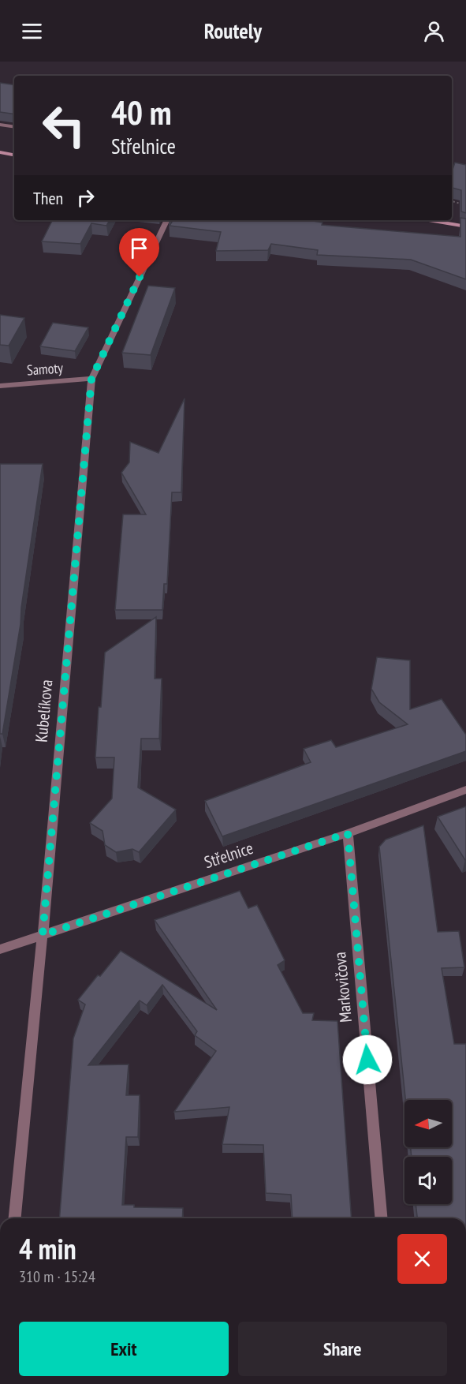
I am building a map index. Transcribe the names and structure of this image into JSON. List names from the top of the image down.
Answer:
{
  "streets": {
    "street": [
      "Samoty",
      "Kubelíkova",
      "Střelnice",
      "Markovičova"
    ]
  },
  "crossings": [
    ["Samoty", "Kubelíkova"],
    ["Kubelíkova", "Střelnice"],
    ["Střelnice", "Markovičova"]
  ],
  "north": "left",
  "page": {
    "header": "Routely",
    "turn": ["40 m", "Střelnice"],
    "then": "Then",
    "heading": ["4 min", "310 m · 15:24"],
    "buttons": ["Exit", "Share"]
  }
}
